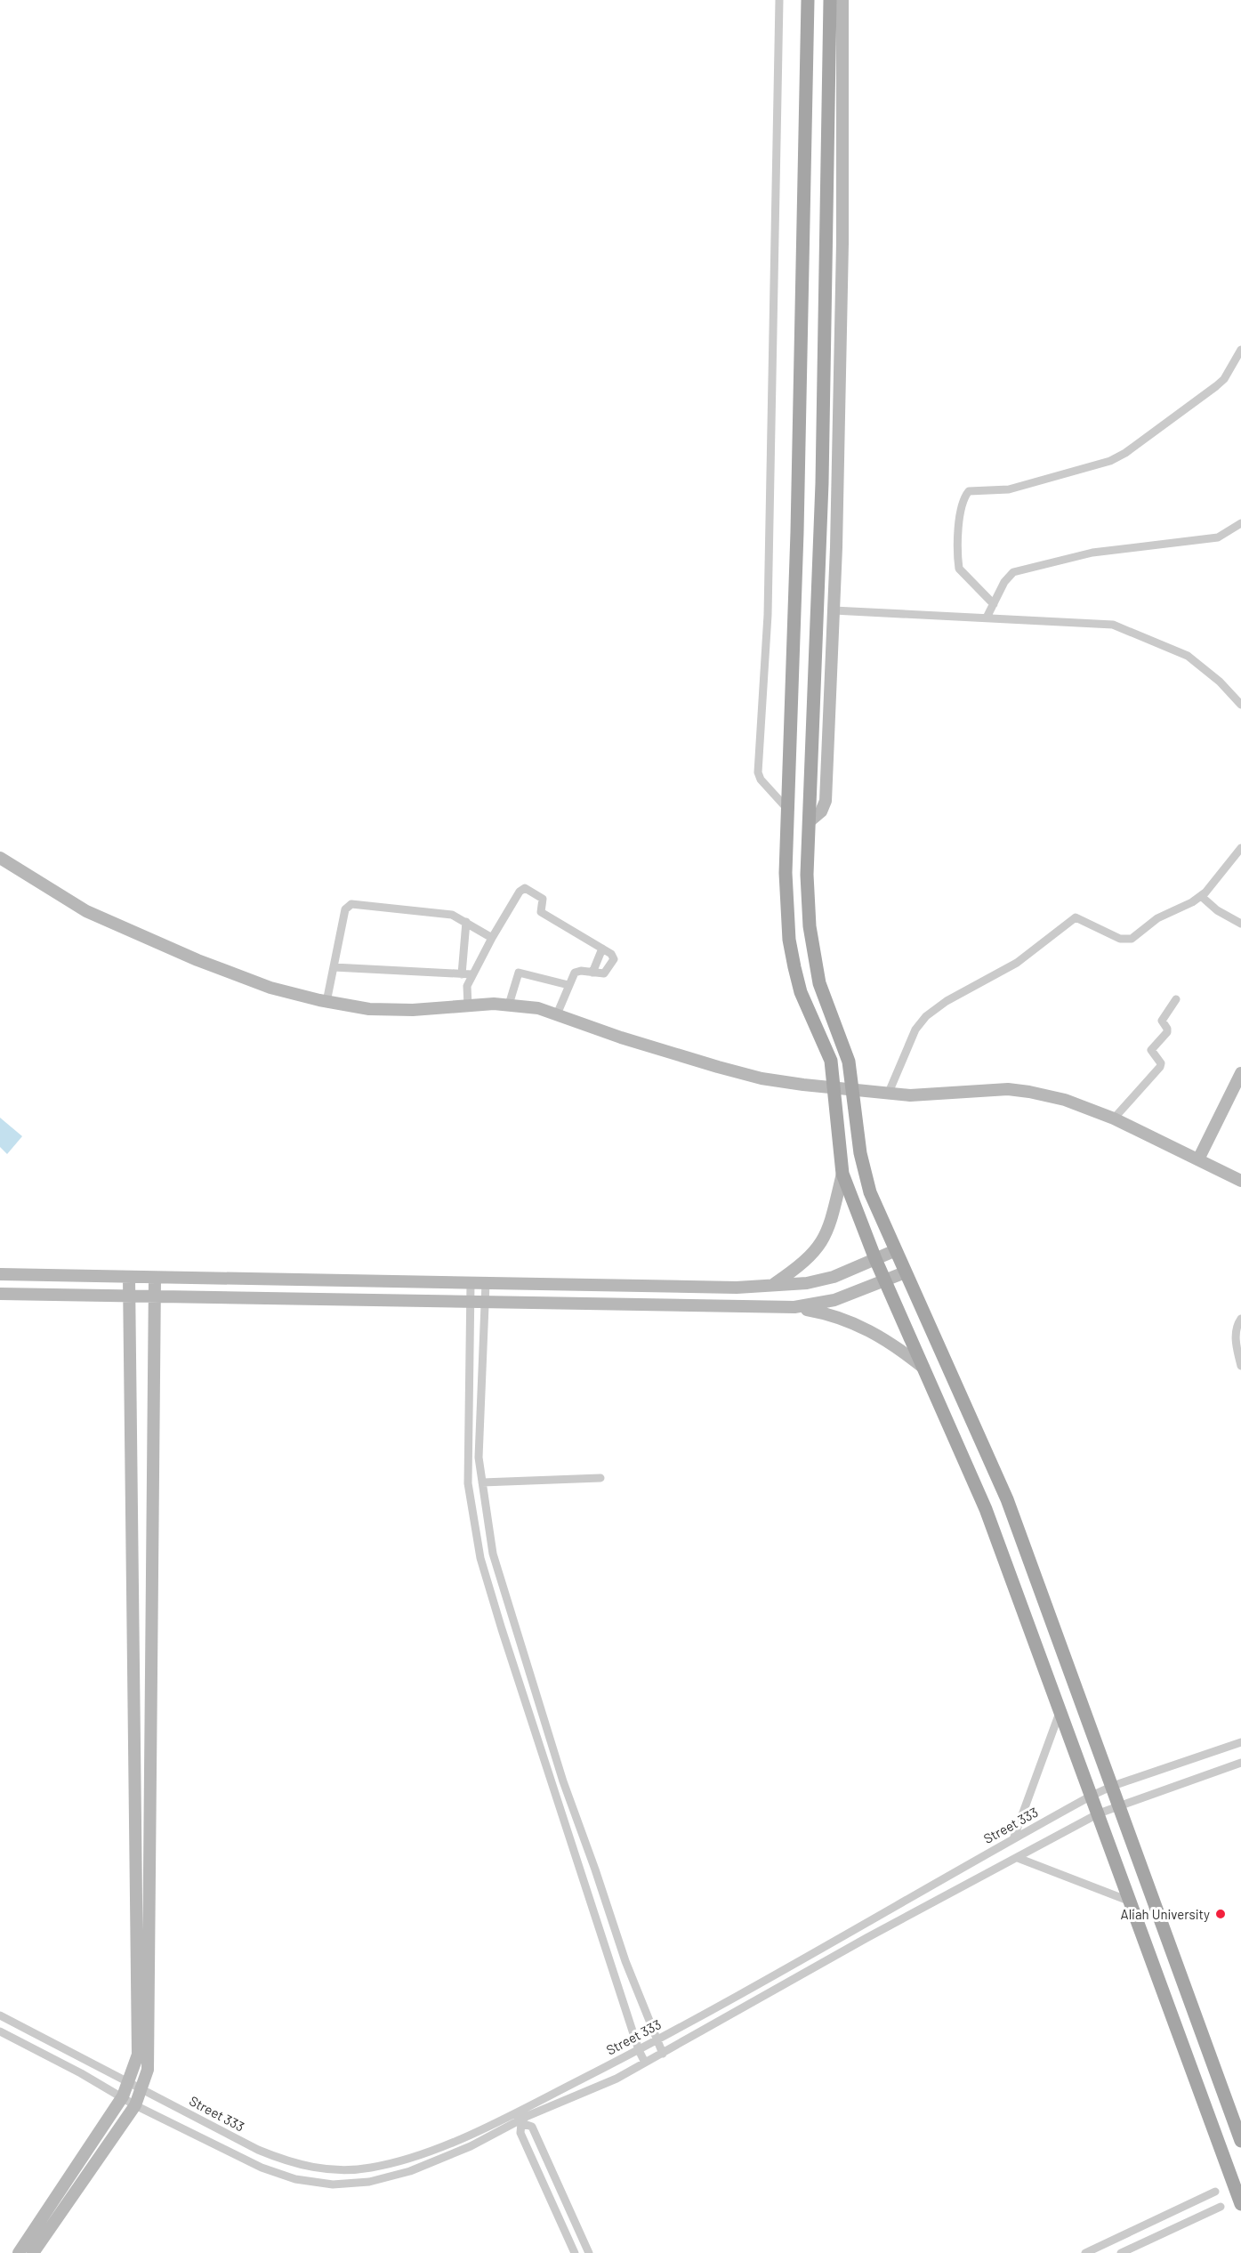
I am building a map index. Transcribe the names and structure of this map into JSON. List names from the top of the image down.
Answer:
{
  "streets": {
    "street": ["Street 333"]
  },
  "places": ["Aliah University"]
}
